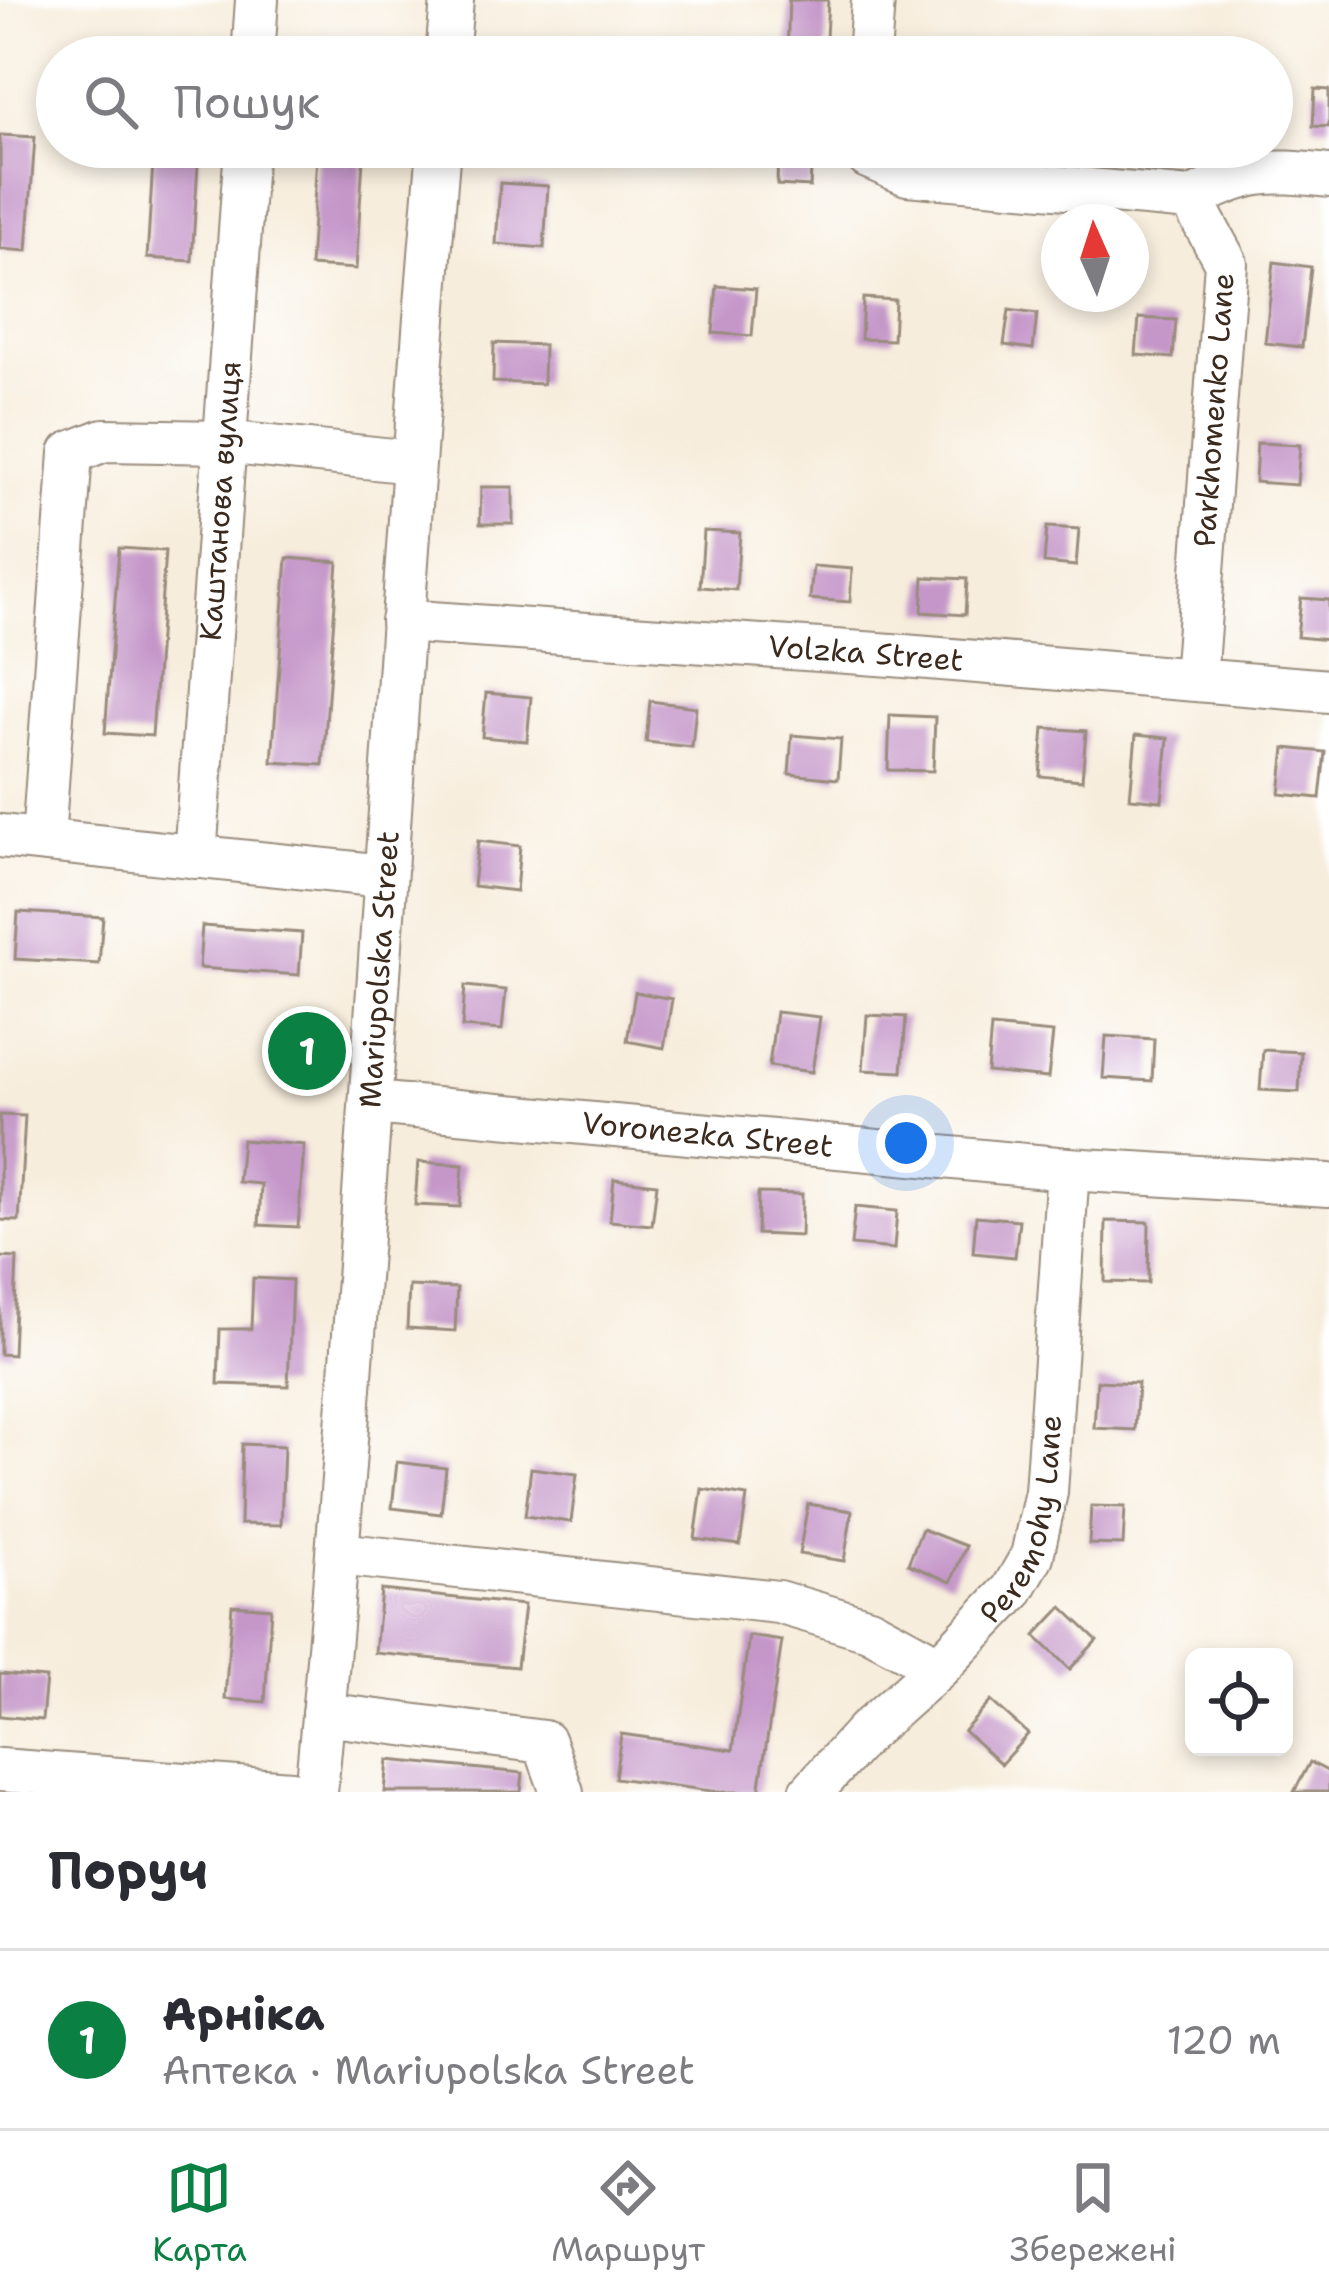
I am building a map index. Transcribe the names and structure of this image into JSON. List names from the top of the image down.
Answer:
{
  "streets": {
    "street": [
      "Parkhomenko Lane",
      "Каштанова вулиця",
      "Volzka Street",
      "Mariupolska Street",
      "Voronezka Street",
      "Peremohy Lane"
    ]
  },
  "crossings": [
    ["Parkhomenko Lane", "Volzka Street"],
    ["Volzka Street", "Mariupolska Street"],
    ["Mariupolska Street", "Voronezka Street"],
    ["Voronezka Street", "Peremohy Lane"]
  ],
  "north": "top",
  "page": {
    "search": "Пошук",
    "pins": "1",
    "heading": "Поруч",
    "list": [
      {
        "mark": "1",
        "name": "Арніка",
        "note": "Аптека · Mariupolska Street",
        "value": "120 m"
      }
    ],
    "nav": ["Карта", "Маршрут", "Збережені"]
  }
}
